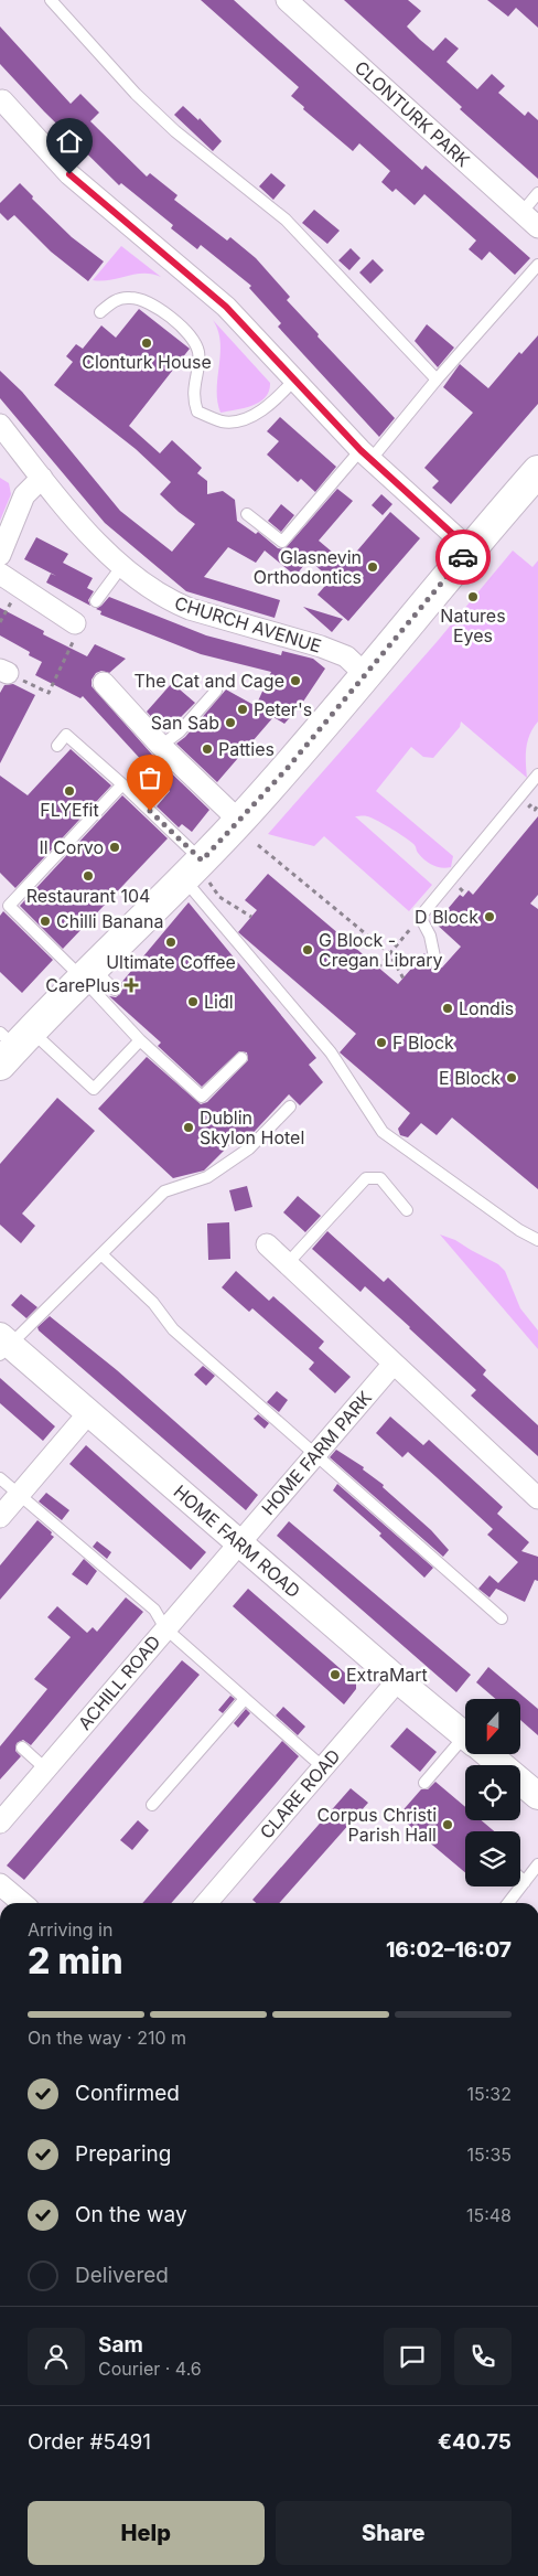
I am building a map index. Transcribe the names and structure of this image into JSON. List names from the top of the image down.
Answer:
{
  "streets": {
    "street": [
      "CLONTURK PARK",
      "CHURCH AVENUE",
      "HOME FARM PARK",
      "HOME FARM ROAD",
      "ACHILL ROAD",
      "CLARE ROAD"
    ]
  },
  "crossings": [
    ["HOME FARM PARK", "HOME FARM ROAD"],
    ["HOME FARM PARK", "ACHILL ROAD"],
    ["HOME FARM ROAD", "ACHILL ROAD"],
    ["HOME FARM ROAD", "CLARE ROAD"]
  ],
  "places": {
    "other": [
      "Clonturk House",
      "Glasnevin Orthodontics",
      "Natures Eyes",
      "The Cat and Cage",
      "Peter's",
      "San Sab",
      "Patties",
      "FLYEfit",
      "Il Corvo",
      "Restaurant 104",
      "D Block",
      "Chilli Banana",
      "Ultimate Coffee",
      "G Block - Cregan Library",
      "Lidl",
      "Londis",
      "F Block",
      "E Block",
      "Dublin Skylon Hotel",
      "ExtraMart",
      "Corpus Christi Parish Hall"
    ],
    "health": ["CarePlus"]
  },
  "north": "bottom",
  "page": {
    "heading": ["2 min", "Arriving in", "16:02–16:07"],
    "panel": [
      "Sam",
      "Courier · 4.6",
      "Order #5491",
      "€40.75"
    ],
    "bar": "On the way · 210 m",
    "list": [
      ["Confirmed", "15:32"],
      ["Preparing", "15:35"],
      ["On the way", "15:48"],
      "Delivered"
    ],
    "buttons": ["Help", "Share"]
  }
}
